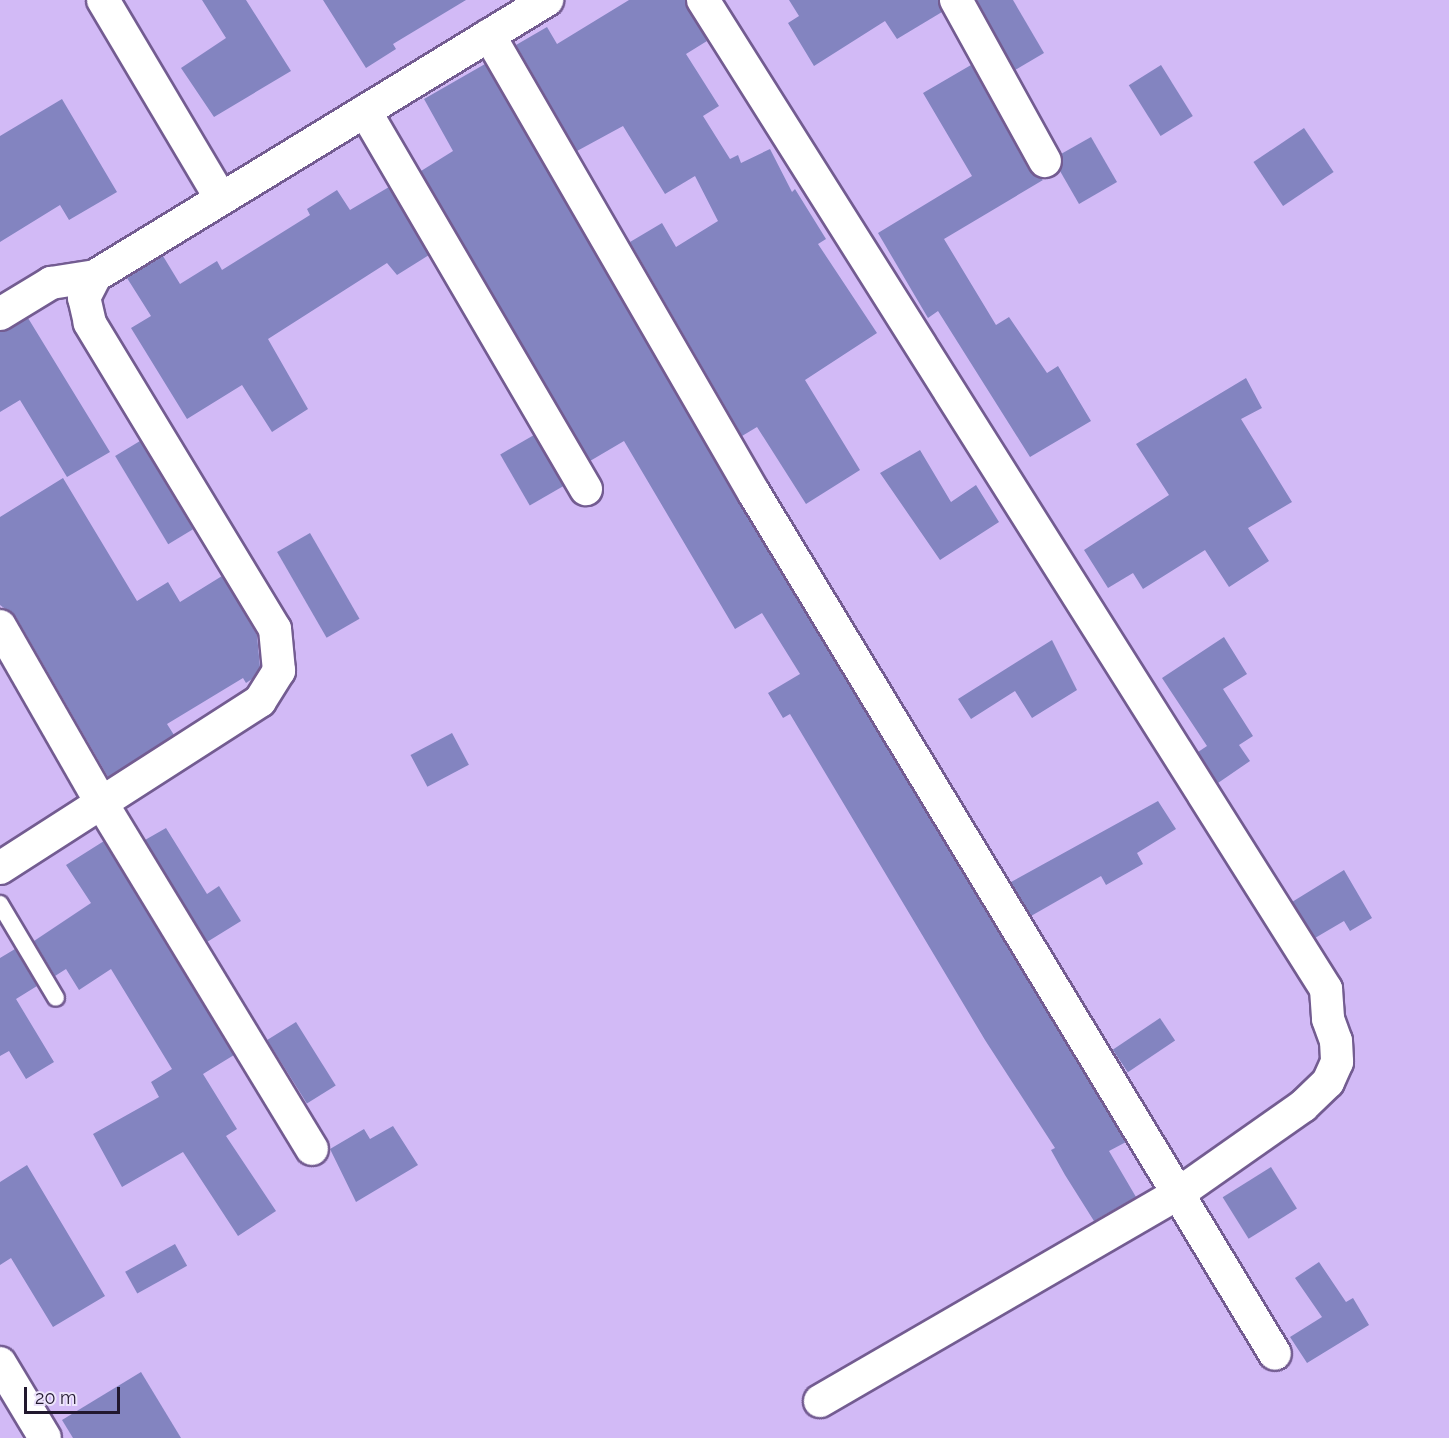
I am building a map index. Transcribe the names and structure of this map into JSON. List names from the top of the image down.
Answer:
{
  "scale_bar": "20 m"
}
